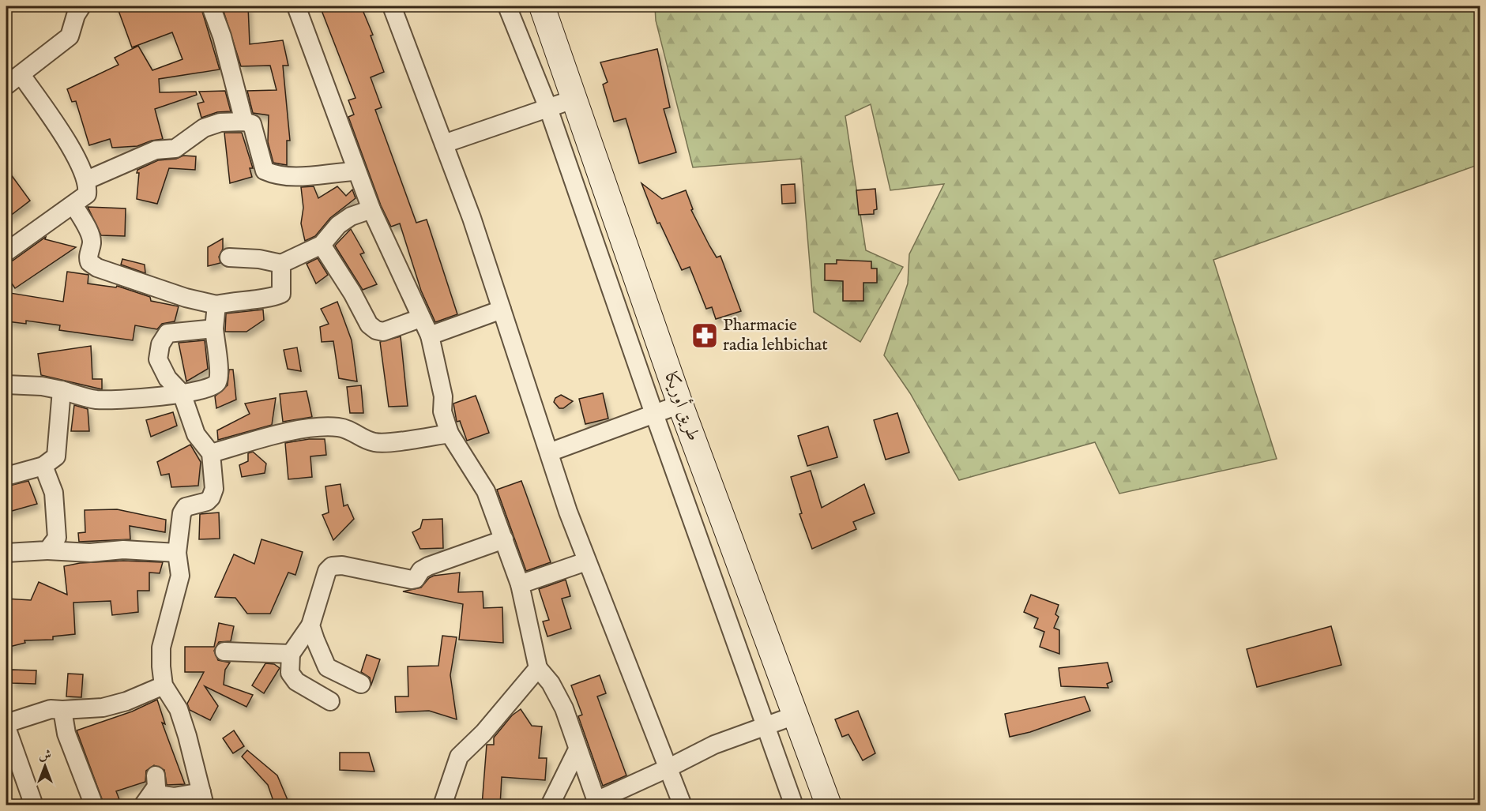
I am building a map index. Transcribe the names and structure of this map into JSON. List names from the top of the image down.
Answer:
{
  "streets": {
    "street": ["طريق أوريكا"]
  },
  "places": {
    "pharmacy": ["Pharmacie radia lehbichat"]
  },
  "north": "top"
}
